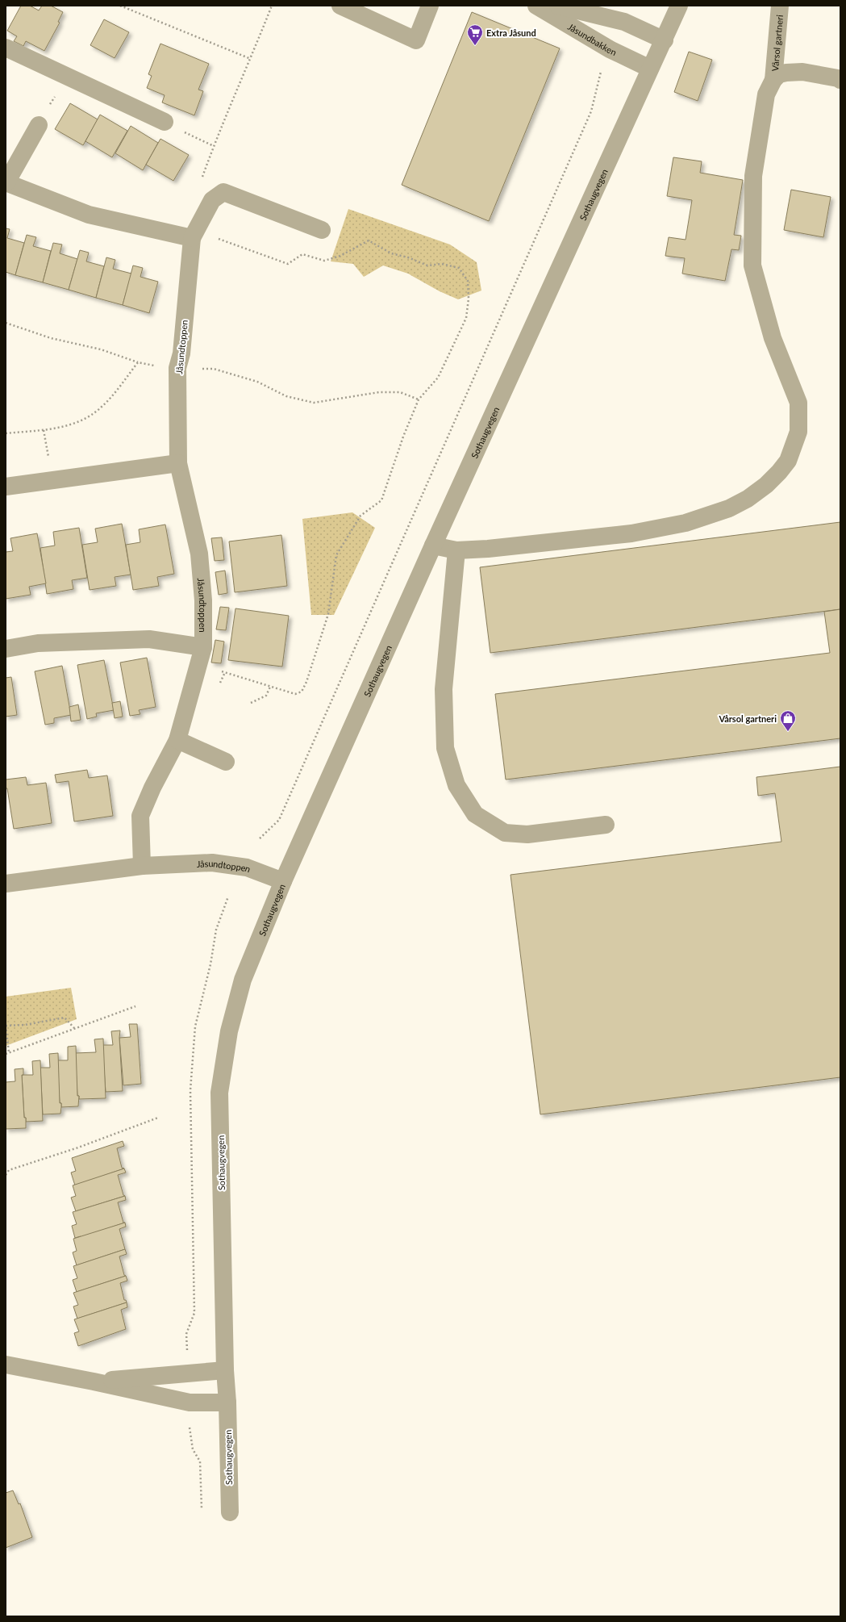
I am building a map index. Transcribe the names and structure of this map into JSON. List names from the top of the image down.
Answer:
{
  "streets": {
    "street": [
      "Jåsundbakken",
      "Vårsol gartneri",
      "Sothaugvegen",
      "Jåsundtoppen"
    ]
  },
  "crossings": [
    ["Jåsundbakken", "Sothaugvegen"],
    ["Sothaugvegen", "Jåsundtoppen"]
  ],
  "places": {
    "supermarket": ["Extra Jåsund"],
    "shop": ["Vårsol gartneri"]
  }
}
